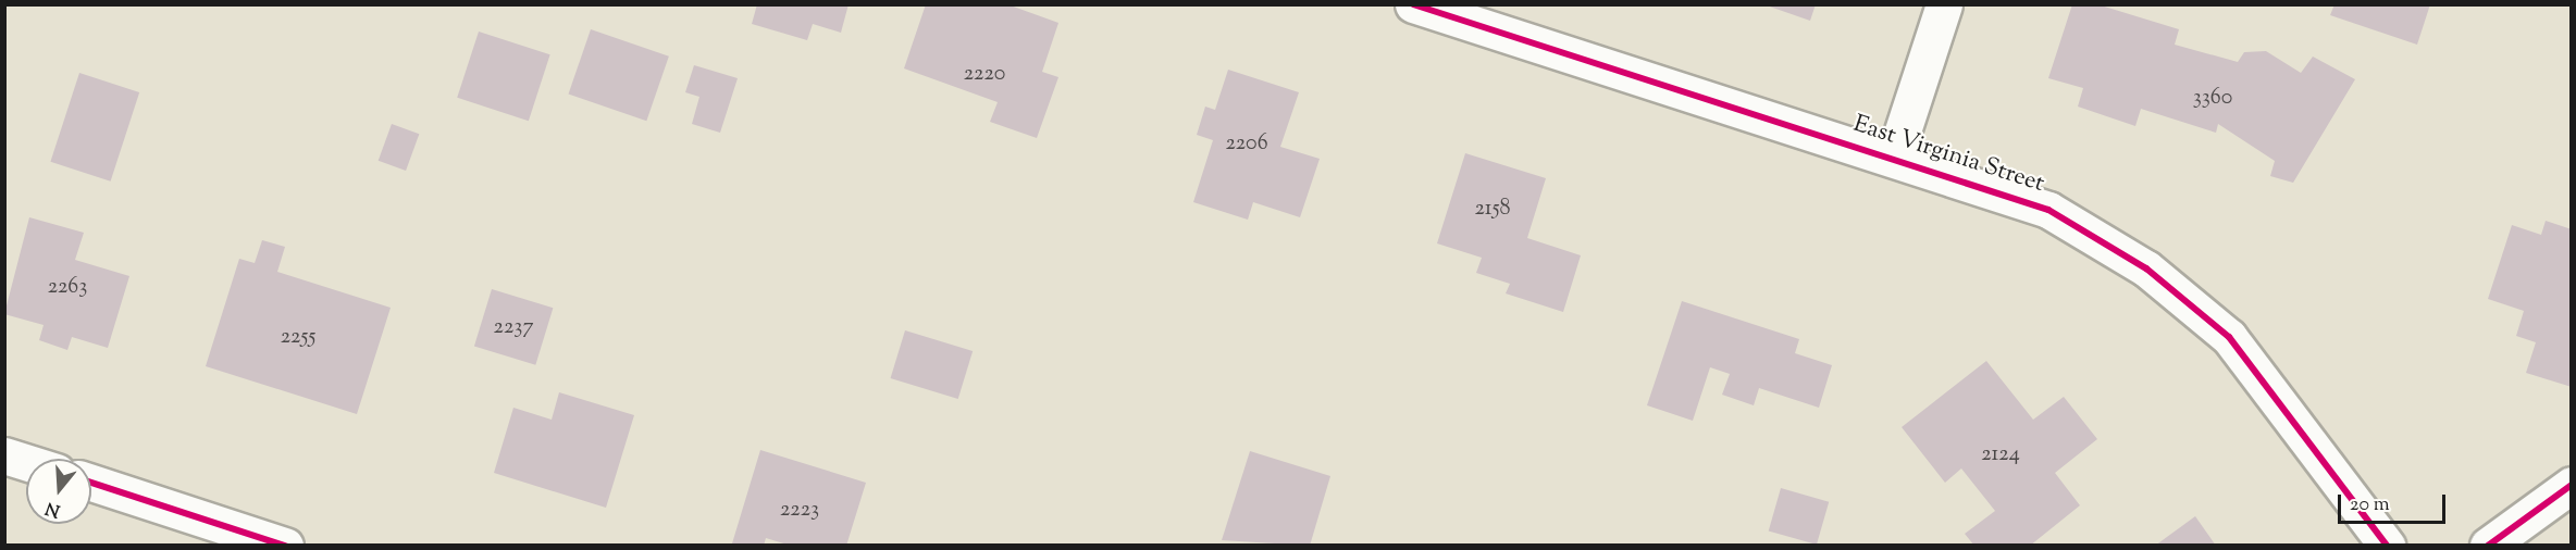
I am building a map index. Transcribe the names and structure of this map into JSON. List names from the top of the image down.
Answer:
{
  "streets": {
    "street": ["East Virginia Street"]
  },
  "house_numbers": [
    "2220",
    "3360",
    "2206",
    "2158",
    "2263",
    "2237",
    "2255",
    "2124",
    "2223"
  ],
  "scale_bar": "20 m",
  "north": "bottom"
}
